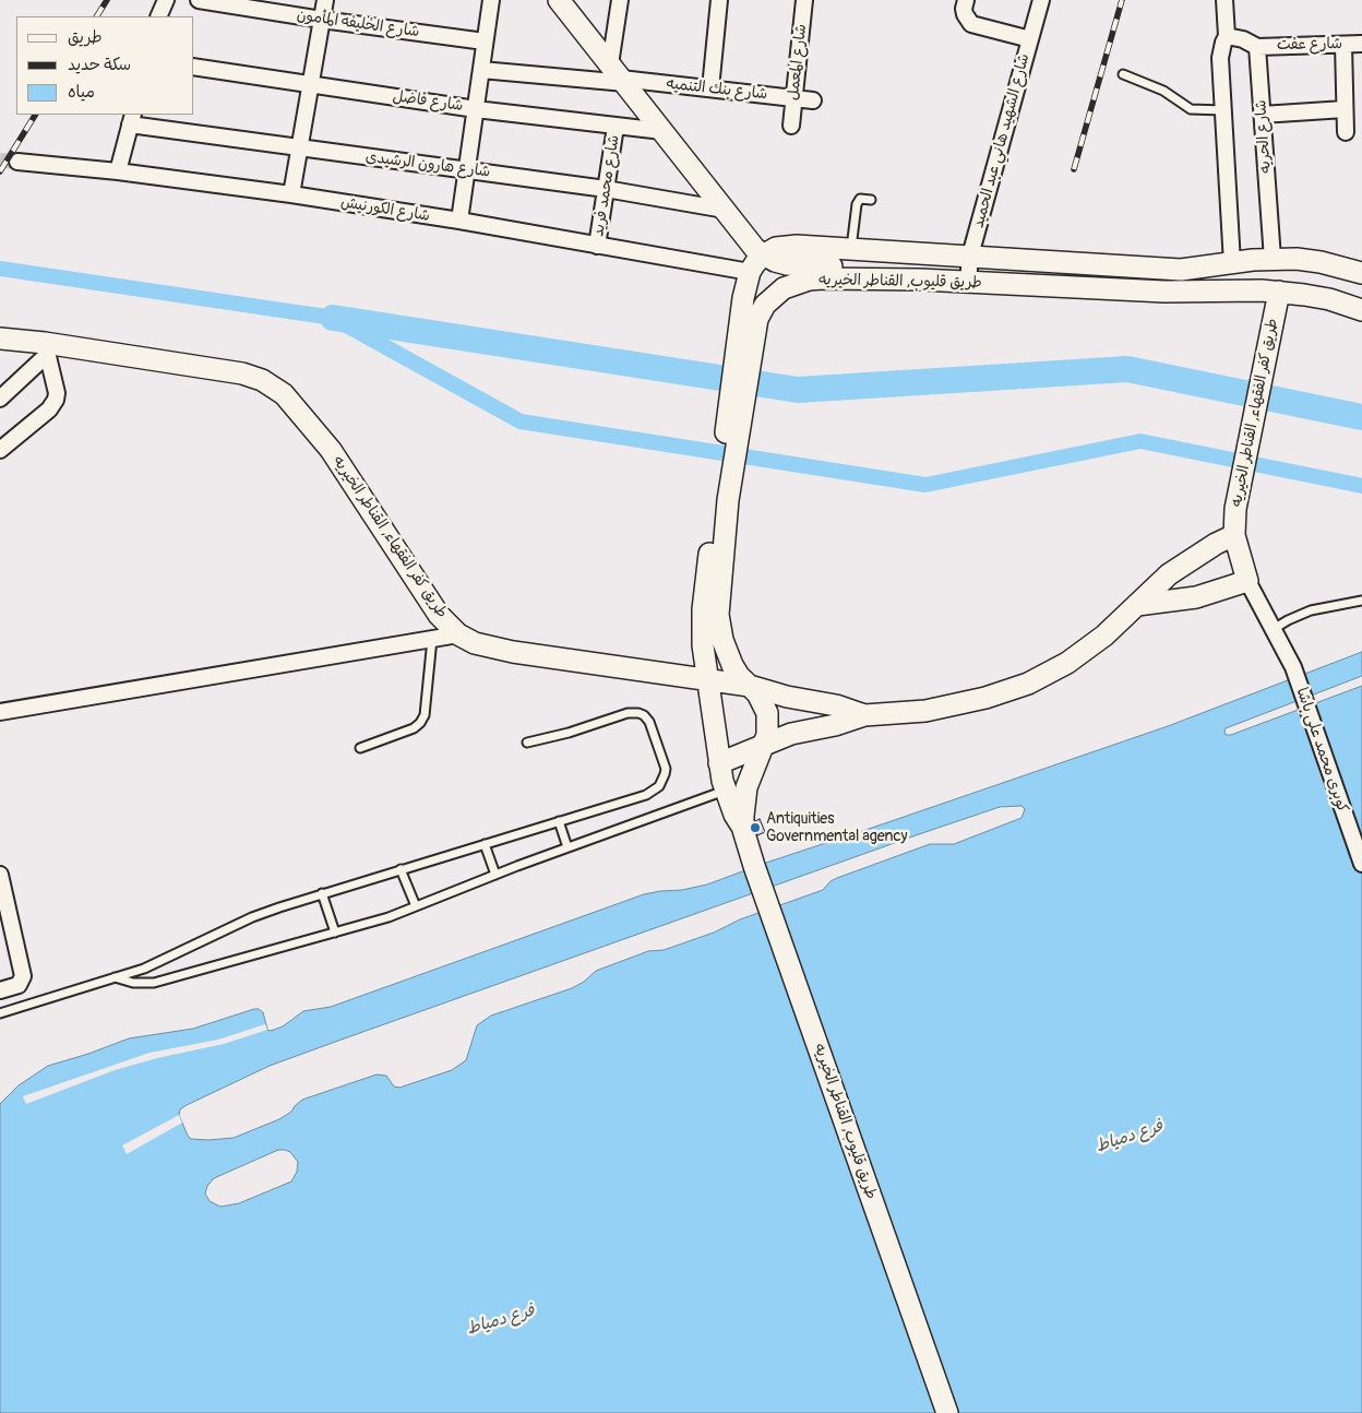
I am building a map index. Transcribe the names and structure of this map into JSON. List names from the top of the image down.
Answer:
{
  "streets": {
    "main road": ["طريق قليوب, القناطر الخيريه", "طريق كفر الفقهاء, القناطر الخيريه"],
    "street": [
      "شارع الخليفه المأمون",
      "شارع عفت",
      "شارع المعمل",
      "شارع بنك التنميه",
      "شارع فاضل",
      "شارع الحريه",
      "شارع الشهيد هاني عبد الحميد",
      "شارع هارون الرشيدى",
      "شارع محمد فريد",
      "شارع الكورنيش",
      "كوبرى محمد على باشا"
    ]
  },
  "crossings": [
    ["شارع عفت", "شارع الحريه"],
    ["شارع المعمل", "شارع بنك التنميه"],
    ["شارع فاضل", "شارع محمد فريد"],
    ["شارع الحريه", "طريق قليوب, القناطر الخيريه"],
    ["شارع الشهيد هاني عبد الحميد", "طريق قليوب, القناطر الخيريه"],
    ["شارع هارون الرشيدى", "شارع محمد فريد"],
    ["شارع محمد فريد", "شارع الكورنيش"],
    ["شارع الكورنيش", "طريق قليوب, القناطر الخيريه"],
    ["طريق قليوب, القناطر الخيريه", "طريق كفر الفقهاء, القناطر الخيريه"],
    ["طريق كفر الفقهاء, القناطر الخيريه", "كوبرى محمد على باشا"]
  ],
  "water": ["فرع دمياط"],
  "places": ["Antiquities Governmental agency"],
  "legend": ["طريق", "سكة حديد", "مياه"]
}
